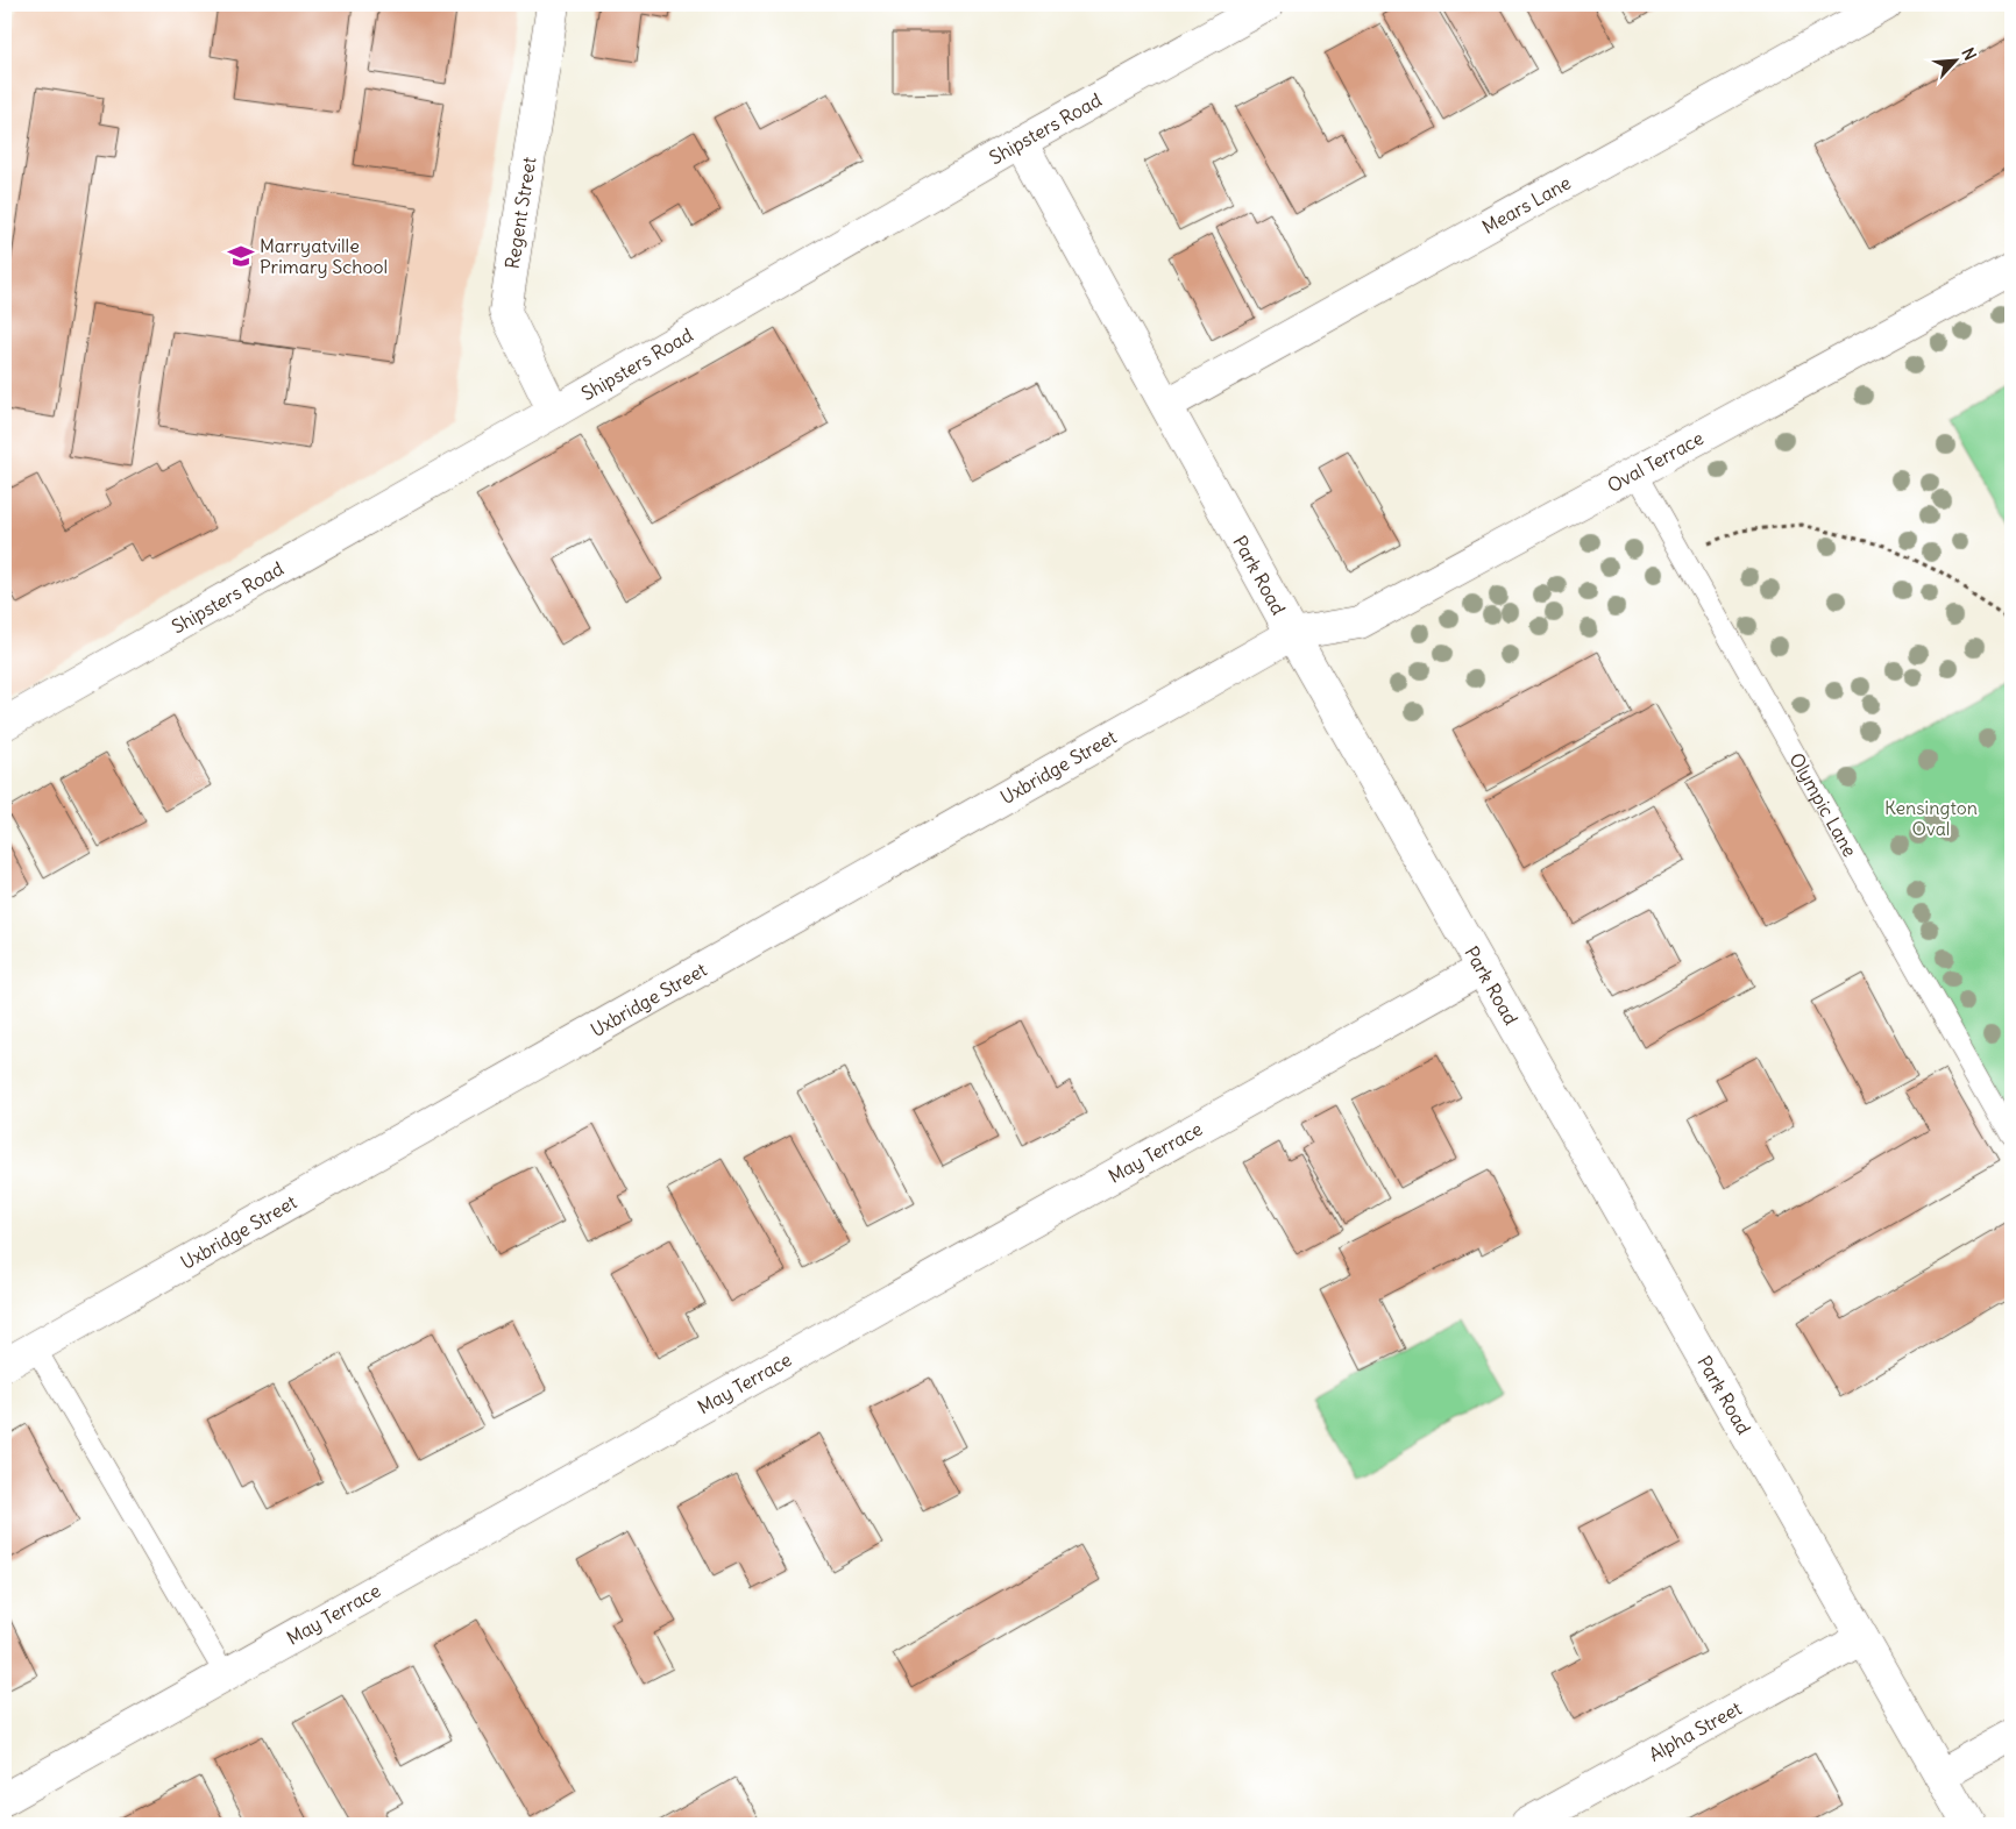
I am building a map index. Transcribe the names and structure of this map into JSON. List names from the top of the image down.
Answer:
{
  "streets": {
    "street": [
      "Shipsters Road",
      "Mears Lane",
      "Regent Street",
      "Oval Terrace",
      "Park Road",
      "Uxbridge Street",
      "May Terrace",
      "Alpha Street"
    ],
    "lane": ["Olympic Lane"]
  },
  "crossings": [
    ["Shipsters Road", "Regent Street"],
    ["Shipsters Road", "Park Road"],
    ["Mears Lane", "Park Road"],
    ["Oval Terrace", "Park Road"],
    ["Oval Terrace", "Uxbridge Street"],
    ["Oval Terrace", "Olympic Lane"],
    ["Park Road", "Uxbridge Street"],
    ["Park Road", "May Terrace"],
    ["Park Road", "Alpha Street"]
  ],
  "parks": ["Kensington Oval"],
  "places": {
    "school or university": ["Marryatville Primary School"]
  },
  "north": "top right"
}
